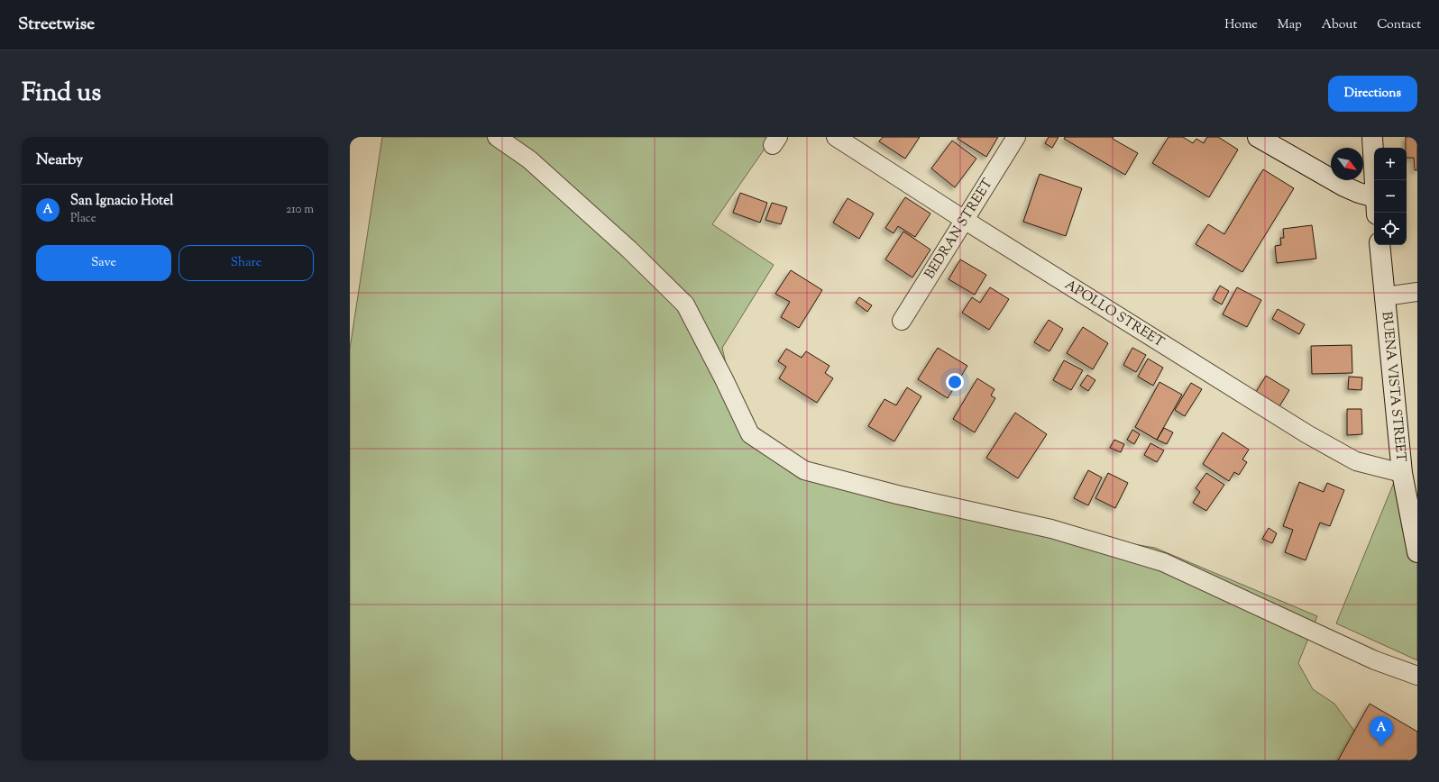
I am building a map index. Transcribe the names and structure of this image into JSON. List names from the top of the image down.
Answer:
{
  "streets": {
    "main road": ["BUENA VISTA STREET"],
    "street": ["BEDRAN STREET", "APOLLO STREET"]
  },
  "crossings": [
    ["BEDRAN STREET", "APOLLO STREET"],
    ["APOLLO STREET", "BUENA VISTA STREET"]
  ],
  "north": "bottom right",
  "page": {
    "header": "Streetwise",
    "nav": [
      "Home",
      "Map",
      "About",
      "Contact"
    ],
    "title": "Find us",
    "buttons": [
      "Directions",
      ["Save", "Share"]
    ],
    "heading": "Nearby",
    "map_buttons": ["+", "−"],
    "list": [
      {
        "mark": "A",
        "name": "San Ignacio Hotel",
        "note": "Place",
        "value": "210 m"
      }
    ],
    "pins": "A"
  }
}
